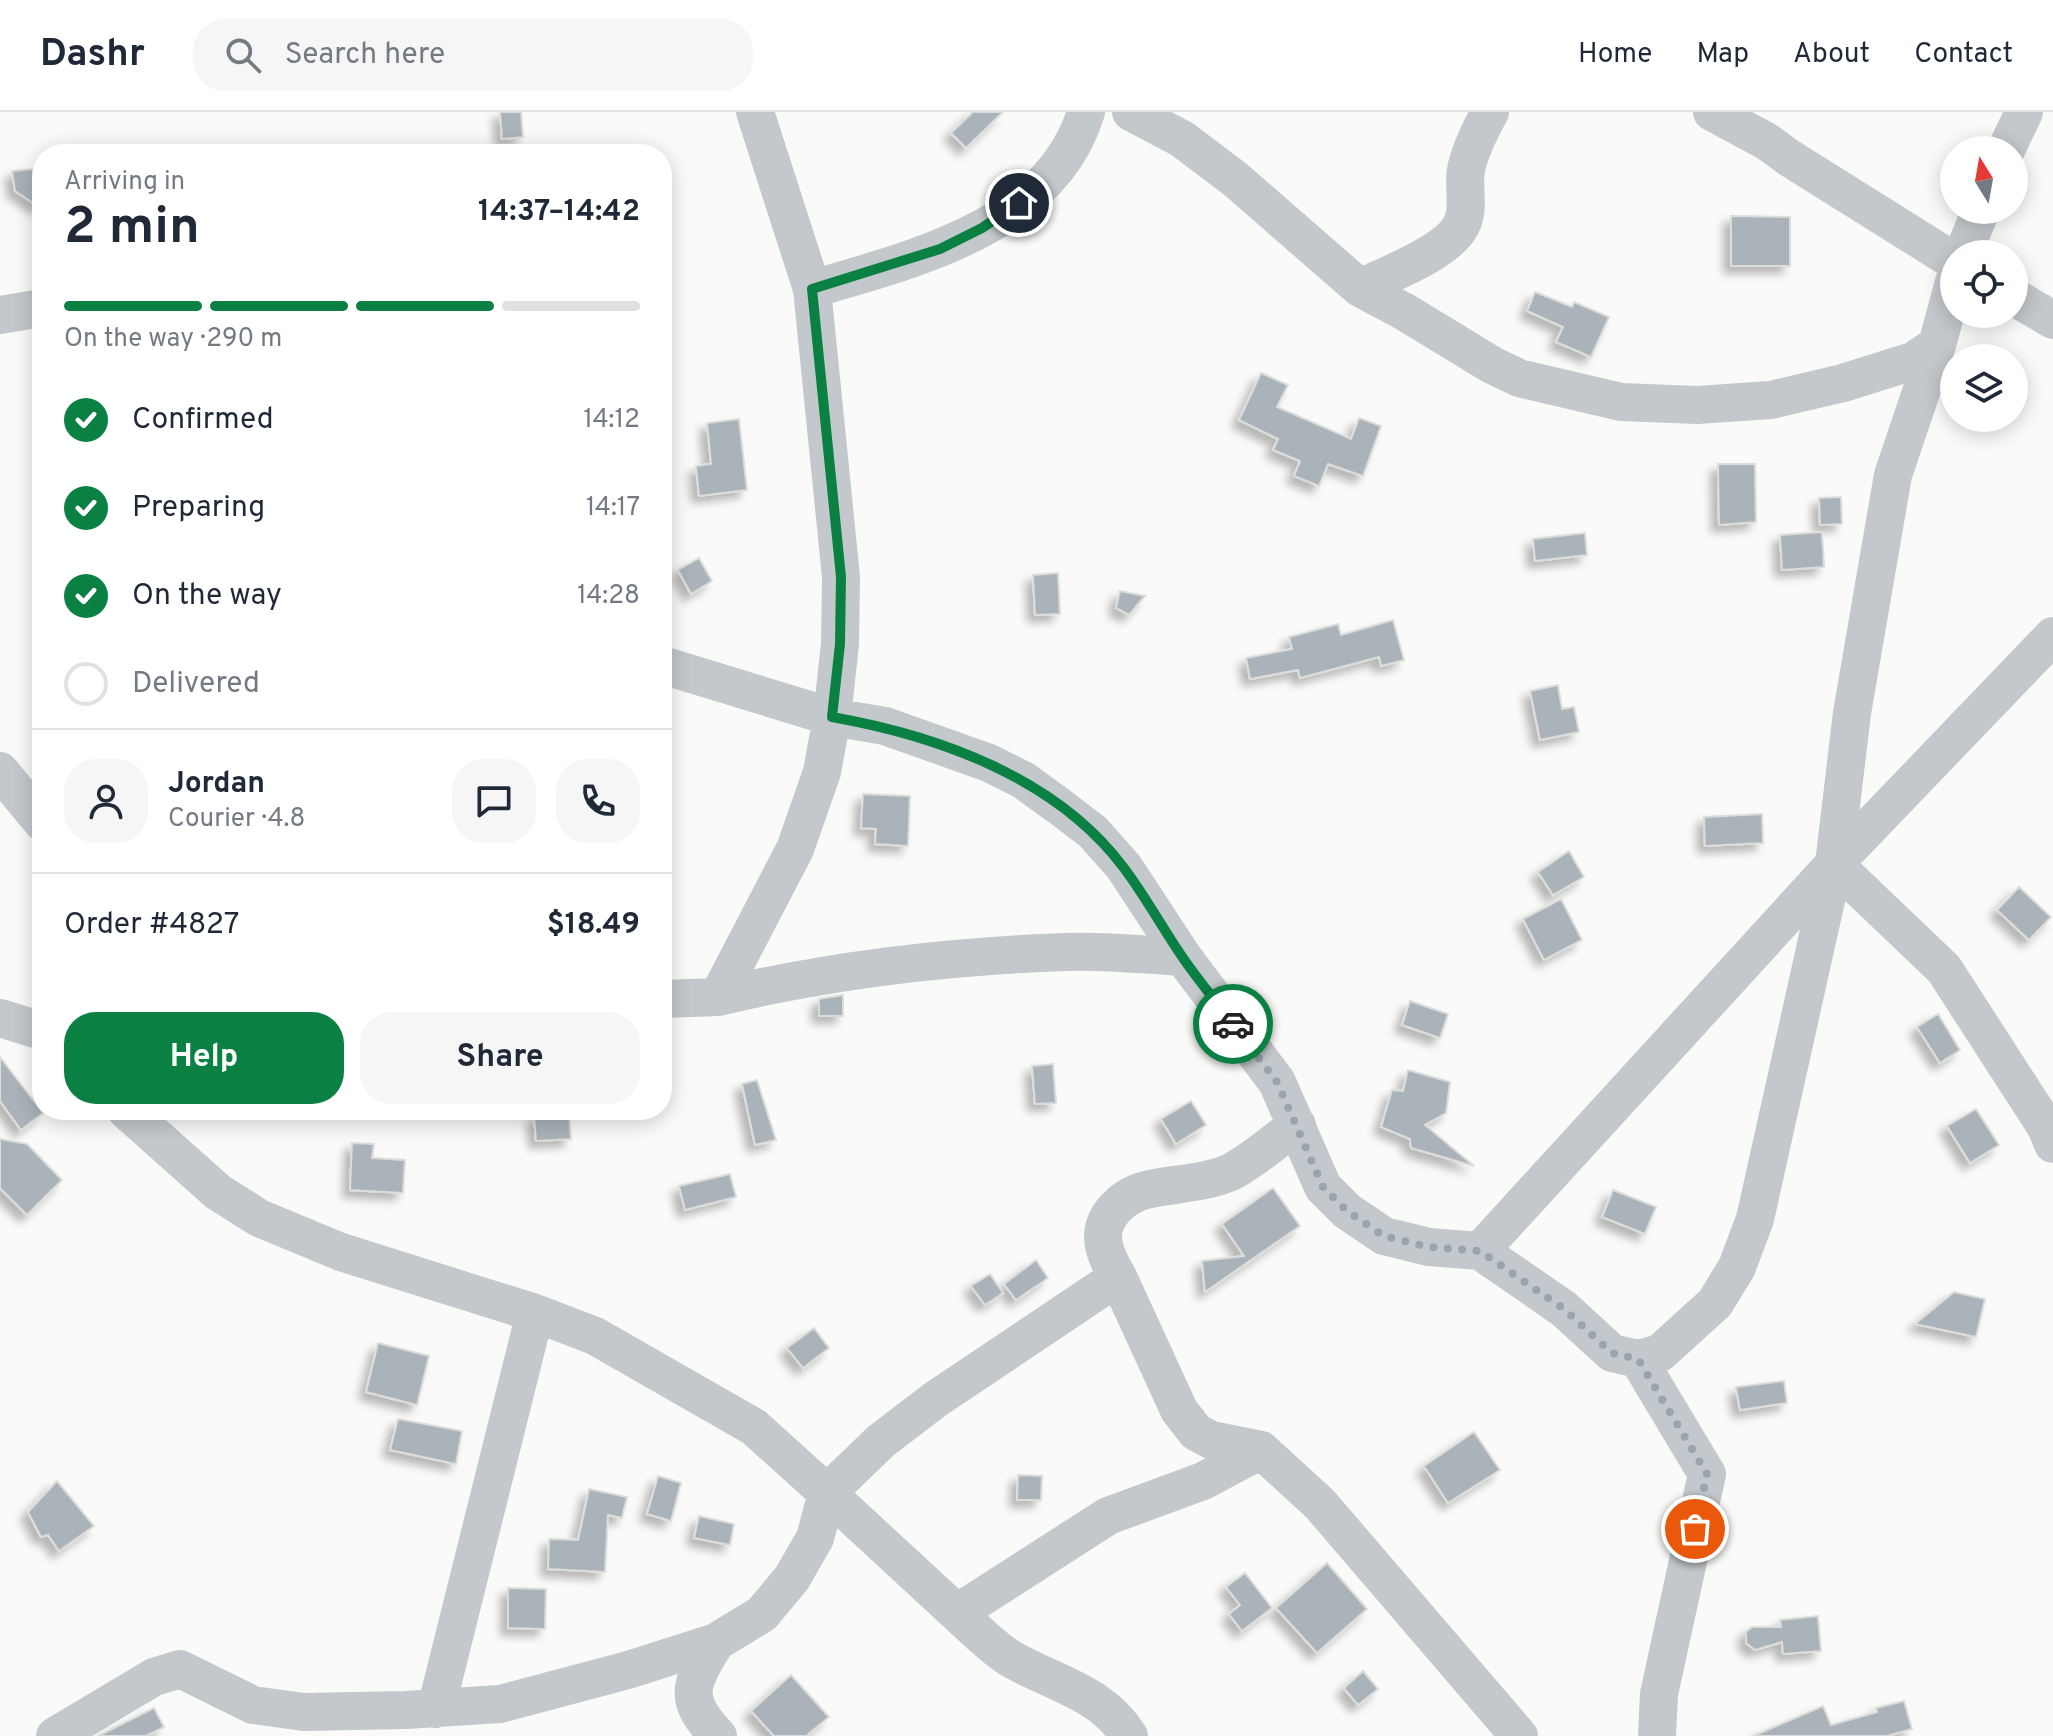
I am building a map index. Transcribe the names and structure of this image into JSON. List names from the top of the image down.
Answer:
{
  "north": "top",
  "page": {
    "header": "Dashr",
    "search": "Search here",
    "nav": [
      "Home",
      "Map",
      "About",
      "Contact"
    ],
    "heading": ["2 min", "Arriving in", "14:37–14:42"],
    "panel": [
      "Jordan",
      "Courier · 4.8",
      "Order #4827",
      "$18.49"
    ],
    "bar": "On the way · 290 m",
    "list": [
      ["Confirmed", "14:12"],
      ["Preparing", "14:17"],
      ["On the way", "14:28"],
      "Delivered"
    ],
    "buttons": ["Help", "Share"]
  }
}
